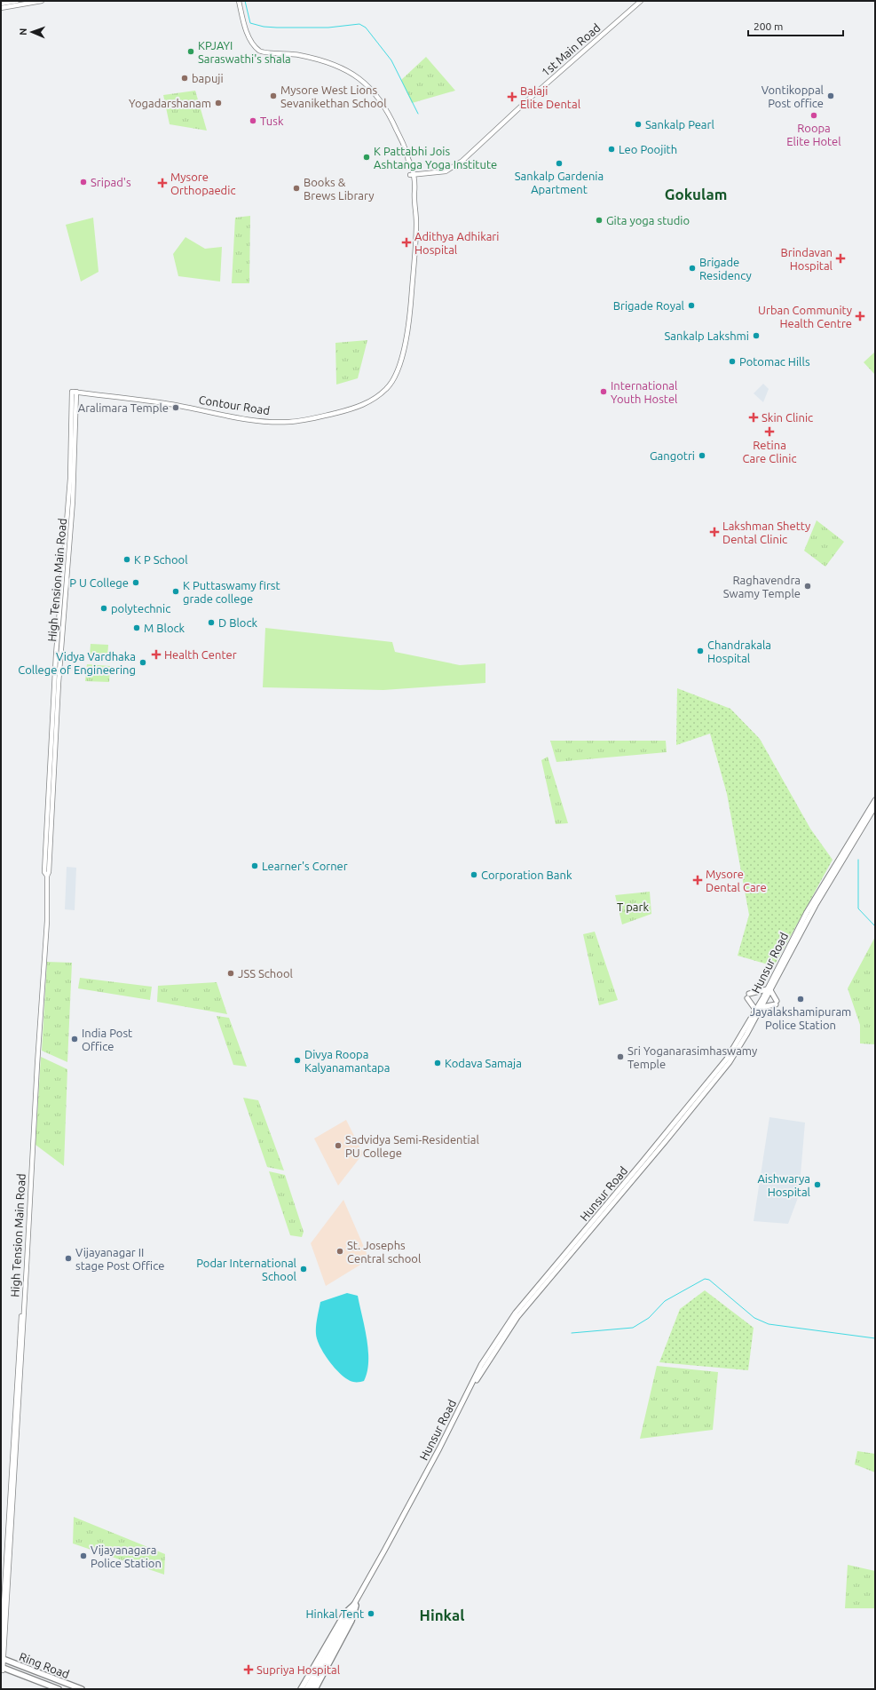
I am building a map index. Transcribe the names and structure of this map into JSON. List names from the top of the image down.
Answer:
{
  "streets": {
    "highway": ["Ring Road"],
    "main road": [
      "1st Main Road",
      "Contour Road",
      "High Tension Main Road",
      "Hunsur Road"
    ]
  },
  "crossings": [
    ["1st Main Road", "Contour Road"],
    ["Contour Road", "High Tension Main Road"],
    ["High Tension Main Road", "Ring Road"]
  ],
  "districts": ["Gokulam", "Hinkal"],
  "parks": ["T park"],
  "places": {
    "other": [
      "KPJAYI Saraswathi's shala",
      "bapuji",
      "Mysore West Lions Sevanikethan School",
      "Vontikoppal Post office",
      "Yogadarshanam",
      "Roopa Elite Hotel",
      "Tusk",
      "Sankalp Pearl",
      "Leo Poojith",
      "K Pattabhi Jois Ashtanga Yoga Institute",
      "Sankalp Gardenia Apartment",
      "Sripad's",
      "Books & Brews Library",
      "Gita yoga studio",
      "Brigade Residency",
      "Brigade Royal",
      "Sankalp Lakshmi",
      "Potomac Hills",
      "International Youth Hostel",
      "Aralimara Temple",
      "Gangotri",
      "K P School",
      "P U College",
      "Raghavendra Swamy Temple",
      "K Puttaswamy first grade college",
      "polytechnic",
      "D Block",
      "M Block",
      "Chandrakala Hospital",
      "Vidya Vardhaka College of Engineering",
      "Learner's Corner",
      "Corporation Bank",
      "JSS School",
      "Jayalakshamipuram Police Station",
      "India Post Office",
      "Sri Yoganarasimhaswamy Temple",
      "Divya Roopa Kalyanamantapa",
      "Kodava Samaja",
      "Sadvidya Semi-Residential PU College",
      "Aishwarya Hospital",
      "St. Josephs Central school",
      "Vijayanagar II stage Post Office",
      "Podar International School",
      "Vijayanagara Police Station",
      "Hinkal Tent"
    ],
    "health": [
      "Balaji Elite Dental",
      "Mysore Orthopaedic",
      "Adithya Adhikari Hospital",
      "Brindavan Hospital",
      "Urban Community Health Centre",
      "Skin Clinic",
      "Retina Care Clinic",
      "Lakshman Shetty Dental Clinic",
      "Health Center",
      "Mysore Dental Care",
      "Supriya Hospital"
    ]
  },
  "scale_bar": "200 m",
  "north": "left"
}
